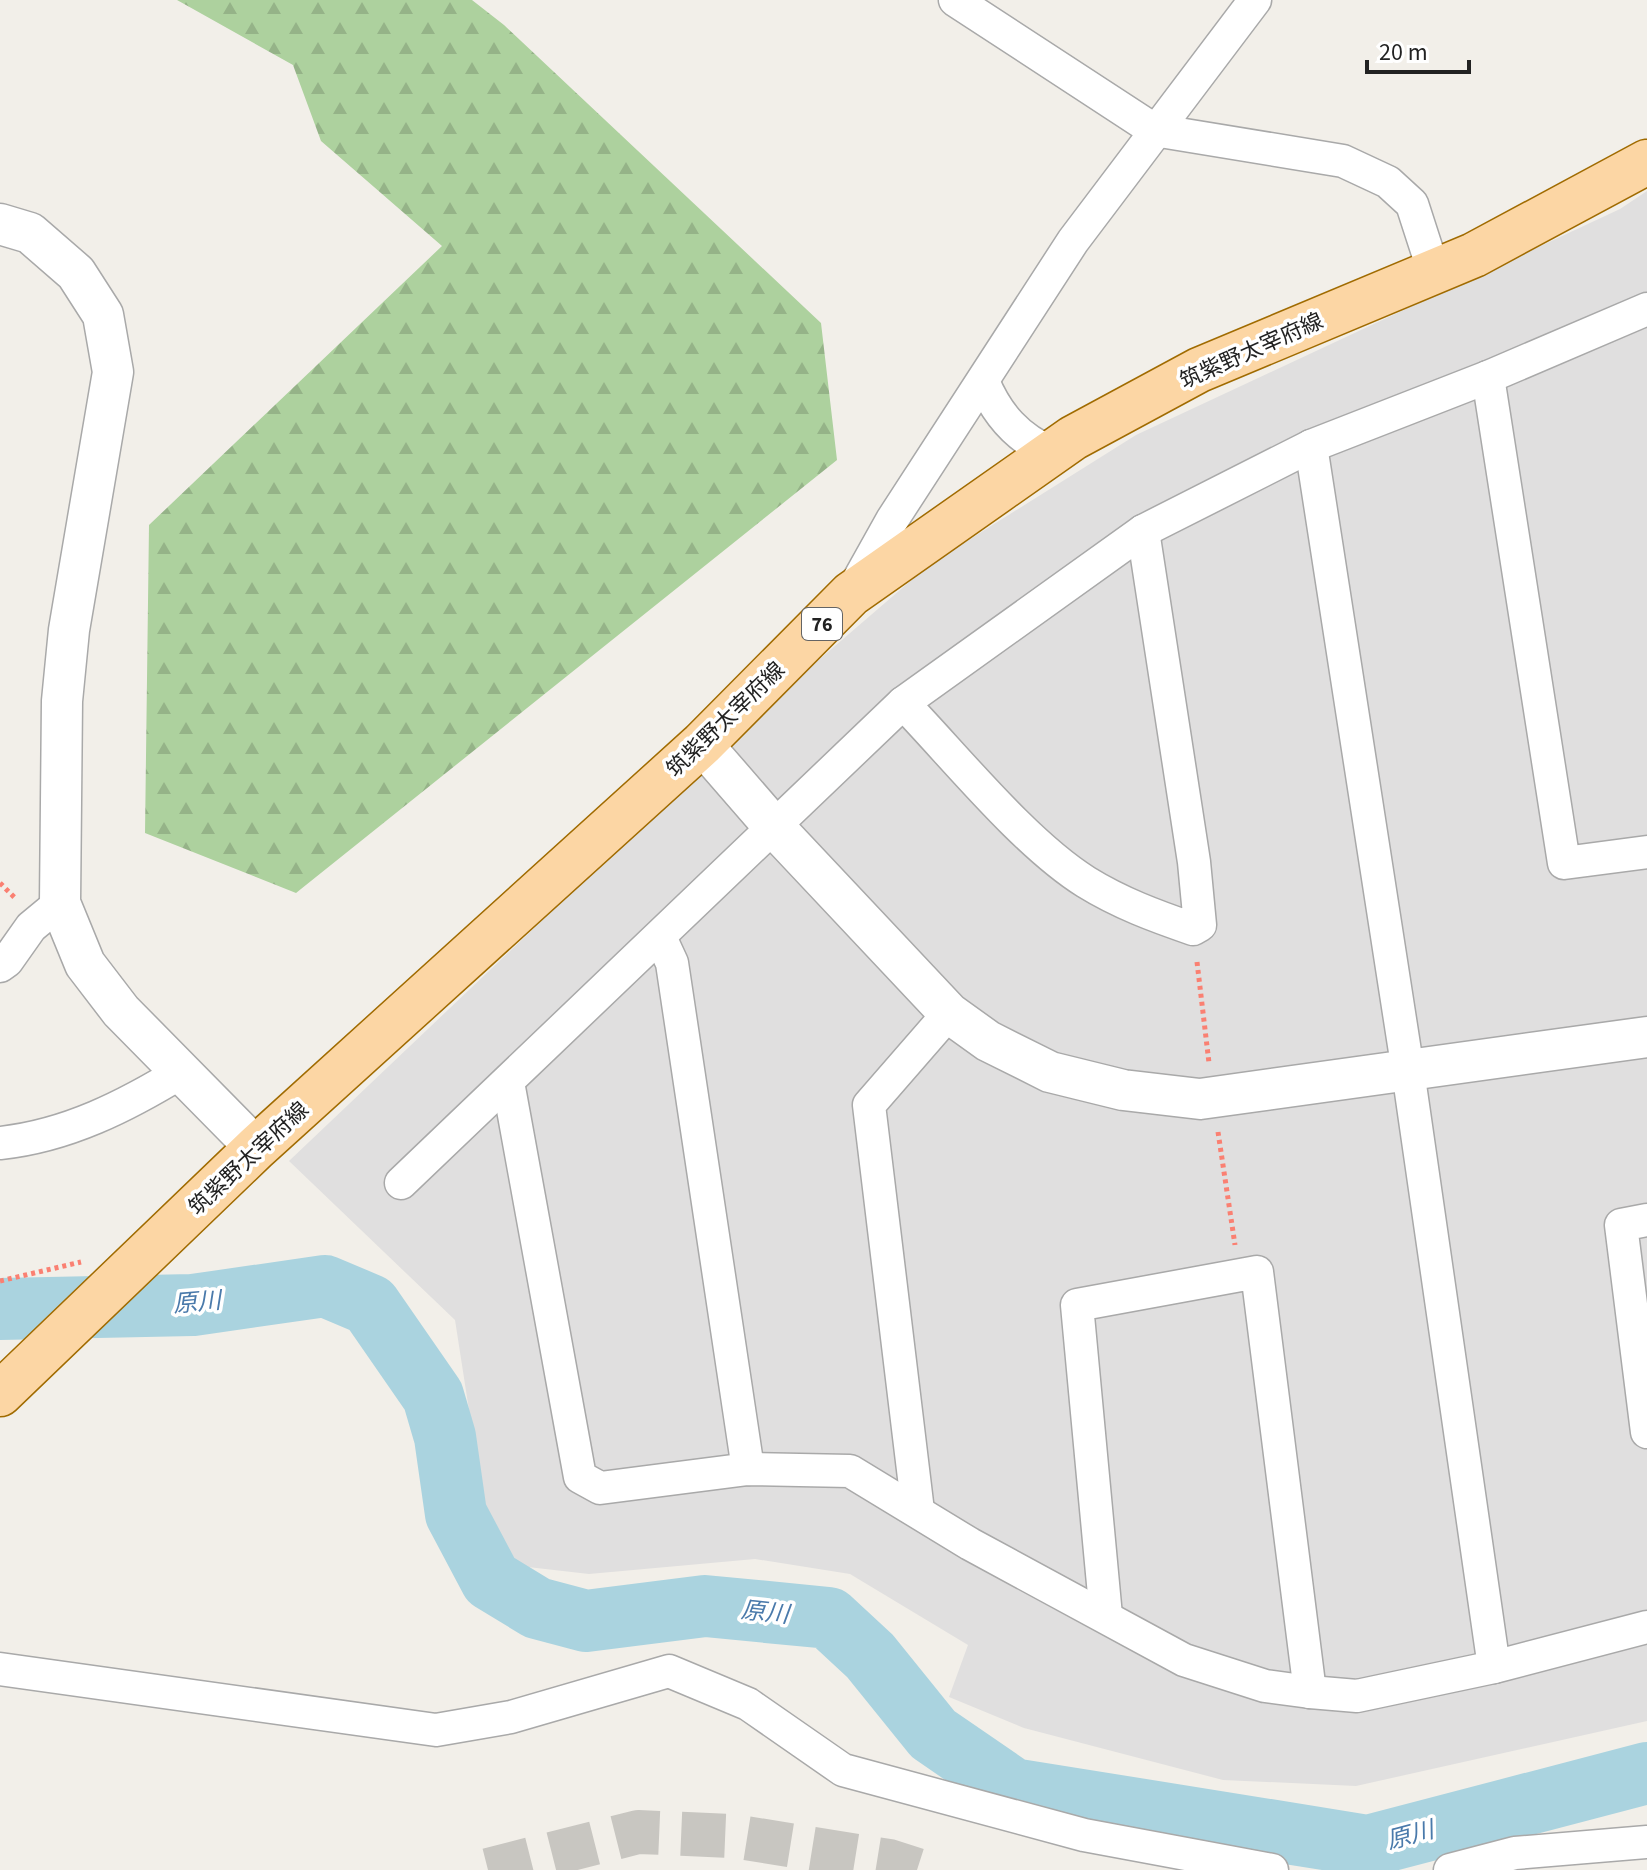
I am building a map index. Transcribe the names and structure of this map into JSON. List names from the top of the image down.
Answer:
{
  "streets": {
    "main road": ["筑紫野太宰府線", "76"]
  },
  "water": ["原川"],
  "scale_bar": "20 m"
}
